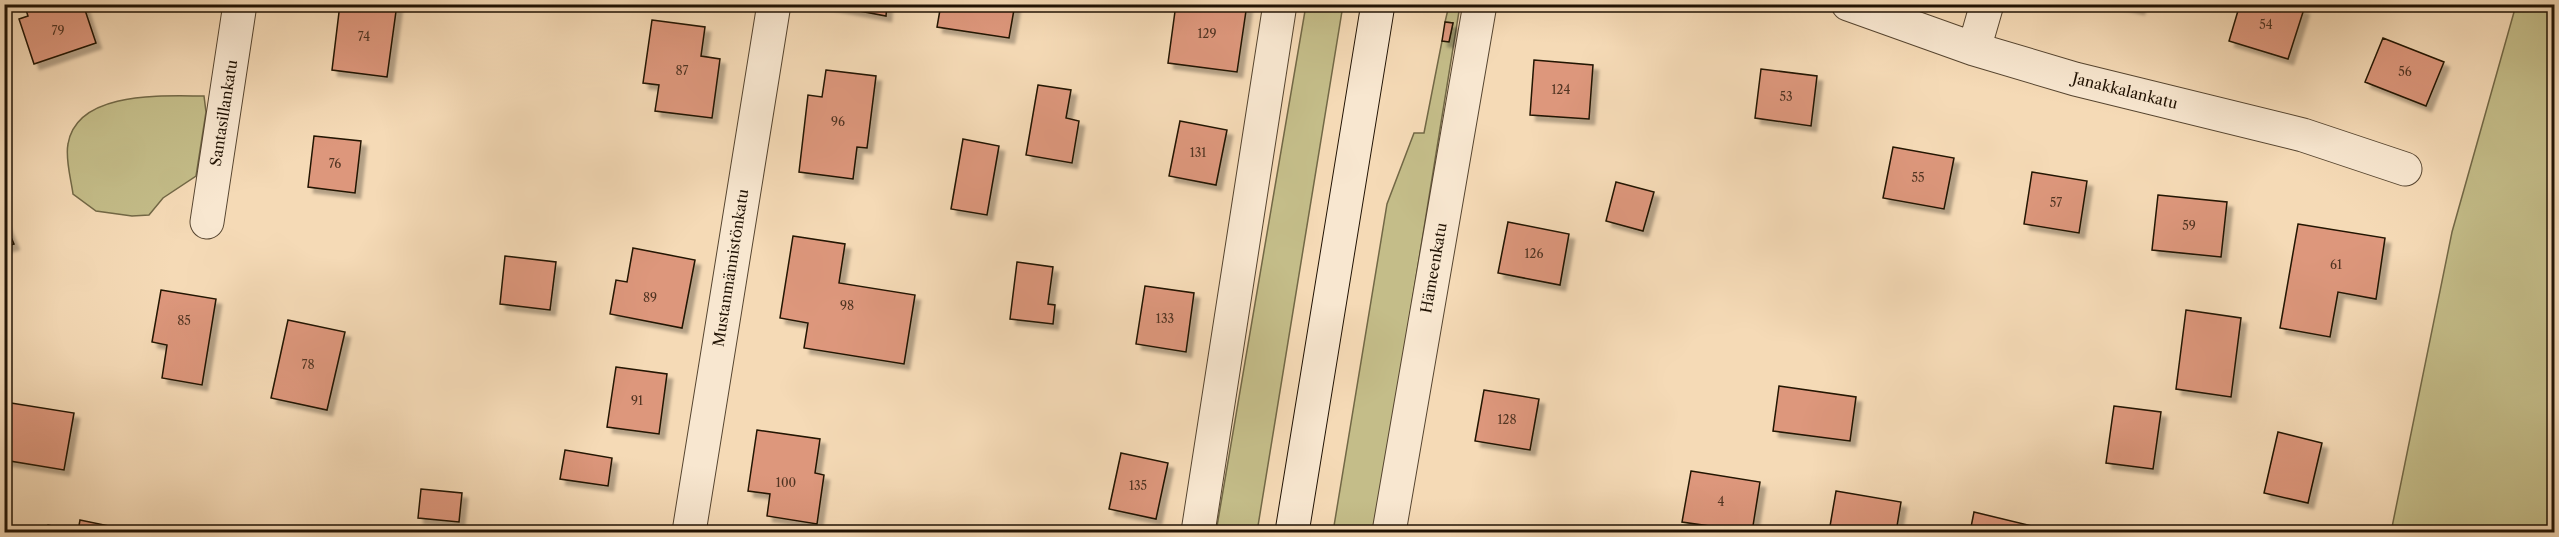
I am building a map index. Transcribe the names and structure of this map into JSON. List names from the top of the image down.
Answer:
{
  "streets": {
    "street": [
      "Janakkalankatu",
      "Santasillankatu",
      "Mustanmännistönkatu",
      "Hämeenkatu"
    ]
  },
  "house_numbers": [
    "54",
    "79",
    "129",
    "74",
    "87",
    "56",
    "124",
    "53",
    "96",
    "131",
    "76",
    "55",
    "57",
    "59",
    "126",
    "61",
    "89",
    "98",
    "133",
    "85",
    "78",
    "91",
    "128",
    "100",
    "135",
    "4"
  ]
}
